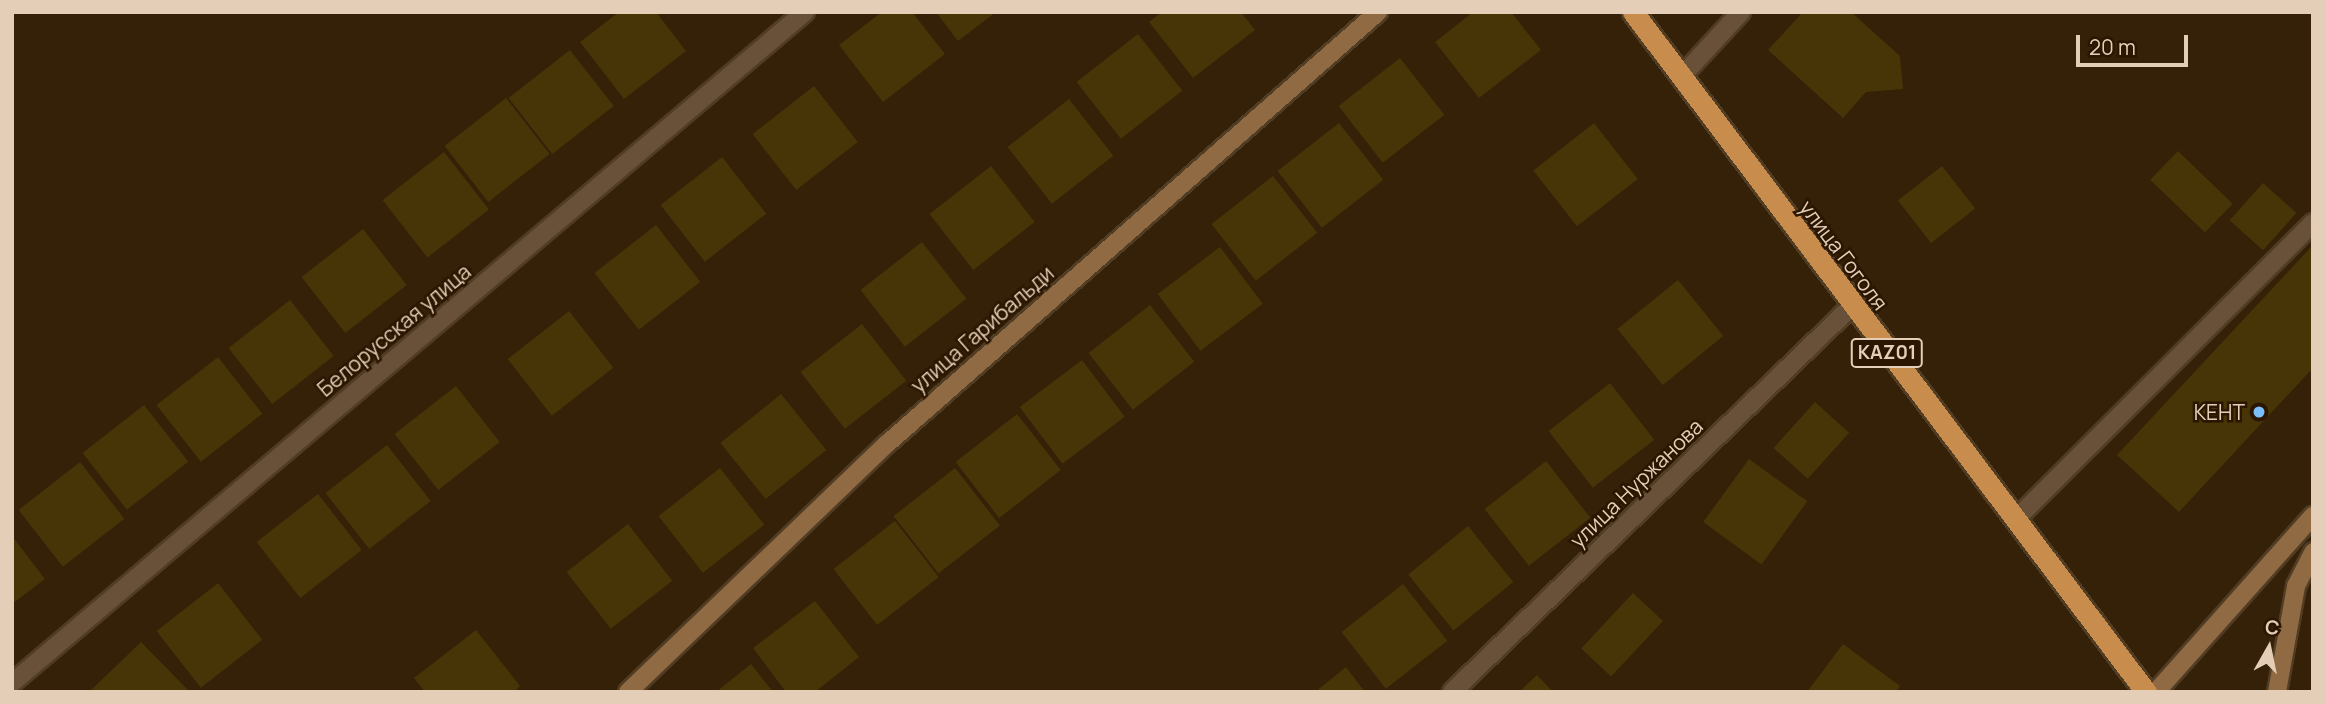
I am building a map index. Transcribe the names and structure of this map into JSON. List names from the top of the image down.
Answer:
{
  "streets": {
    "highway": ["улица Гоголя", "KАZ01"],
    "street": ["улица Гарибальди", "Белорусская улица", "улица Нуржанова"]
  },
  "crossings": [
    ["улица Гоголя", "улица Нуржанова"]
  ],
  "places": ["КЕНТ"],
  "scale_bar": "20 m",
  "north": "top"
}
